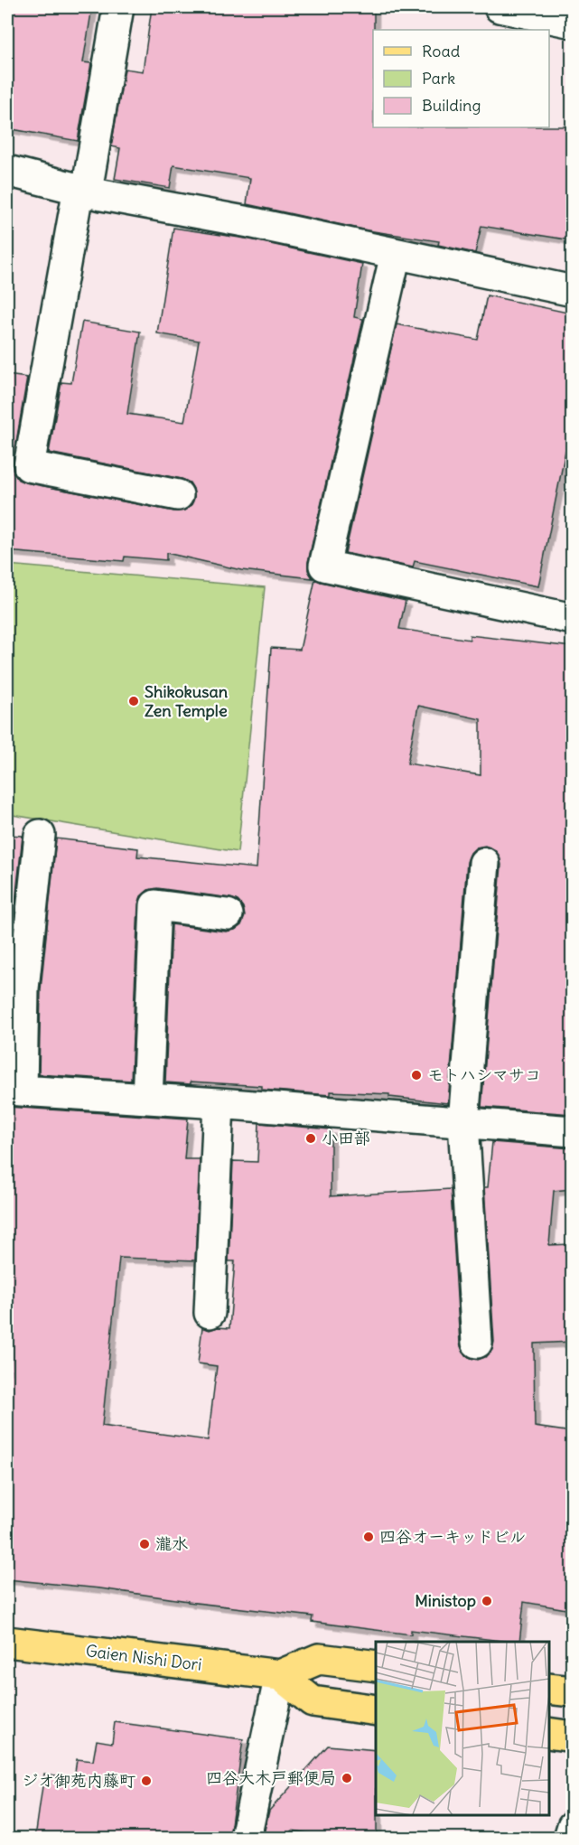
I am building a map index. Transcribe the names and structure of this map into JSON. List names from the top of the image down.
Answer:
{
  "streets": {
    "main road": ["Gaien Nishi Dori"]
  },
  "places": [
    "Shikokusan Zen Temple",
    "モトハシマサコ",
    "小田部",
    "四谷オーキッドビル",
    "瀧水",
    "Ministop",
    "四谷大木戸郵便局",
    "ジオ御苑内藤町"
  ],
  "legend": ["Road", "Park", "Building"]
}
